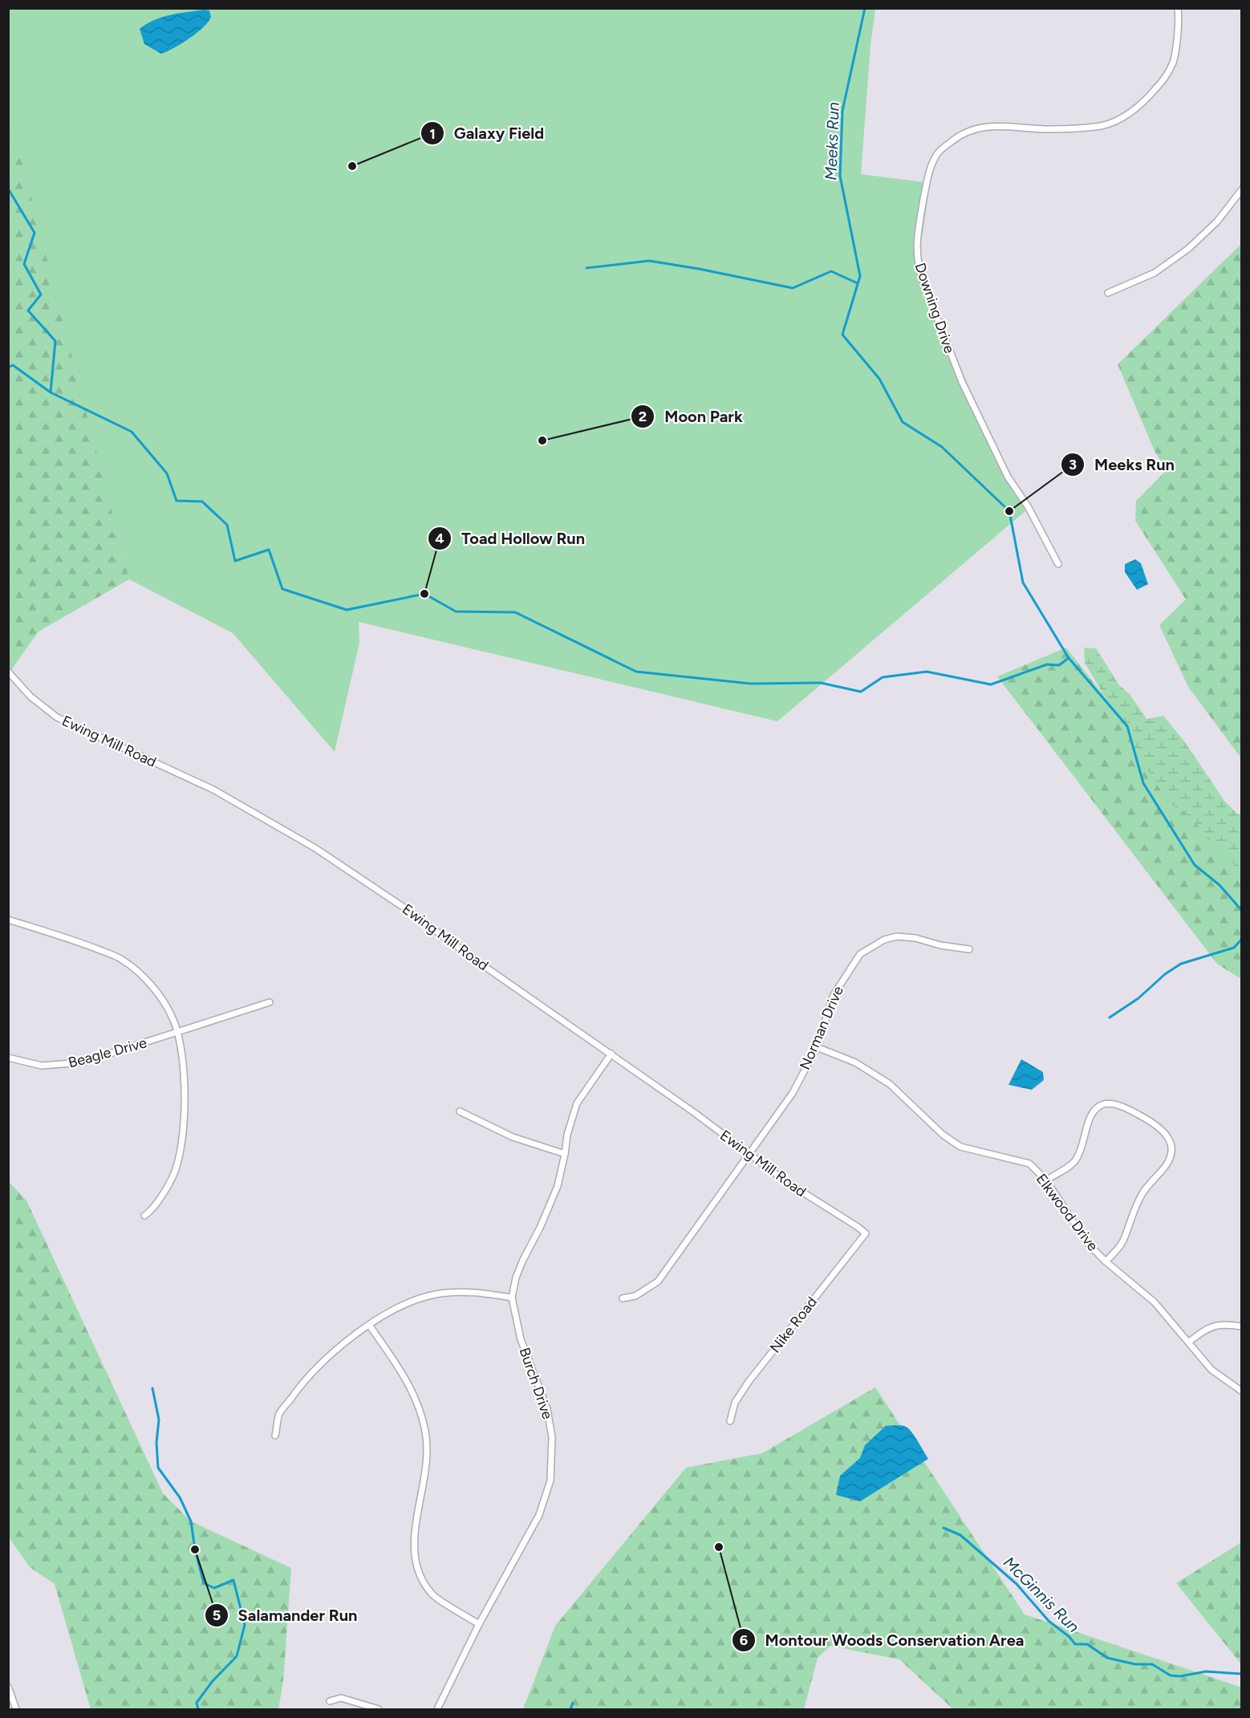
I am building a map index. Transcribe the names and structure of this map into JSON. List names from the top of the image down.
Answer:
{
  "streets": {
    "street": [
      "Downing Drive",
      "Ewing Mill Road",
      "Norman Drive",
      "Beagle Drive",
      "Elkwood Drive",
      "Nike Road",
      "Burch Drive"
    ]
  },
  "crossings": [
    ["Ewing Mill Road", "Norman Drive"],
    ["Ewing Mill Road", "Nike Road"],
    ["Ewing Mill Road", "Burch Drive"],
    ["Norman Drive", "Elkwood Drive"]
  ],
  "water": ["Meeks Run", "McGinnis Run"],
  "places": [
    "Galaxy Field",
    "Moon Park",
    "Meeks Run",
    "Toad Hollow Run",
    "Montour Woods Conservation Area",
    "Salamander Run"
  ]
}
